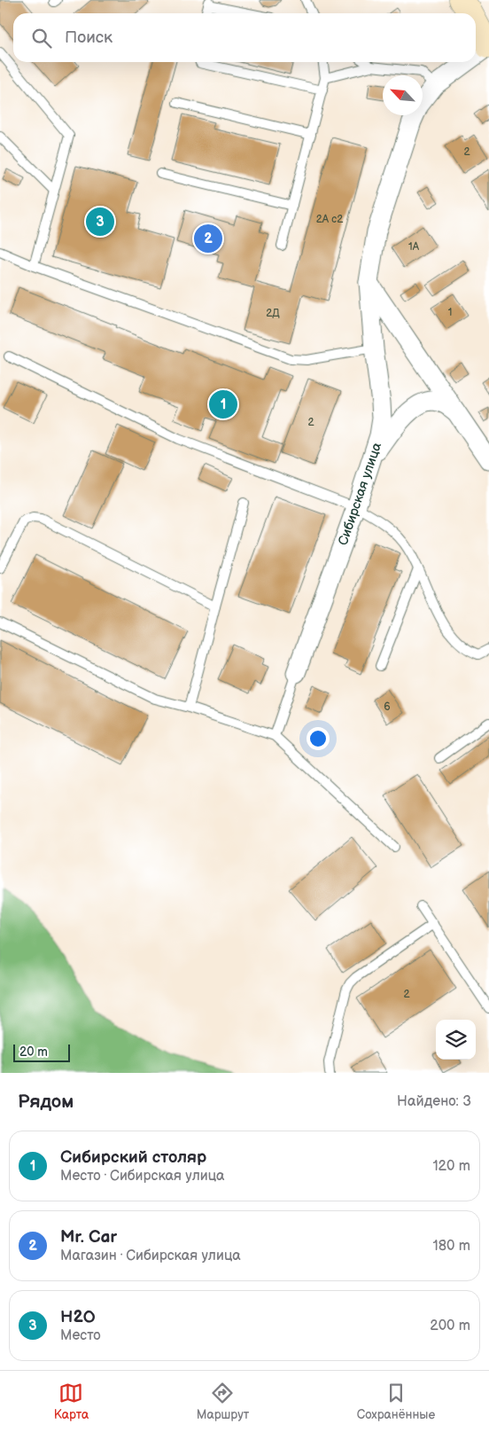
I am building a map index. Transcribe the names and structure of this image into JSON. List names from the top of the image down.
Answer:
{
  "streets": {
    "street": ["Сибирская улица"]
  },
  "house_numbers": [
    "2",
    "2А с2",
    "1А",
    "1",
    "2Д",
    "2",
    "6",
    "2"
  ],
  "scale_bar": "20 m",
  "north": "top left",
  "page": {
    "search": "Поиск",
    "pins": ["3", "2", "1"],
    "scale": "20 m",
    "heading": ["Рядом", "Найдено: 3"],
    "list": [
      {
        "mark": "1",
        "name": "Сибирский столяр",
        "note": "Место · Сибирская улица",
        "value": "120 m"
      },
      {
        "mark": "2",
        "name": "Mr. Car",
        "note": "Магазин · Сибирская улица",
        "value": "180 m"
      },
      {
        "mark": "3",
        "name": "Н2О",
        "note": "Место",
        "value": "200 m"
      }
    ],
    "nav": ["Карта", "Маршрут", "Сохранённые"]
  }
}
